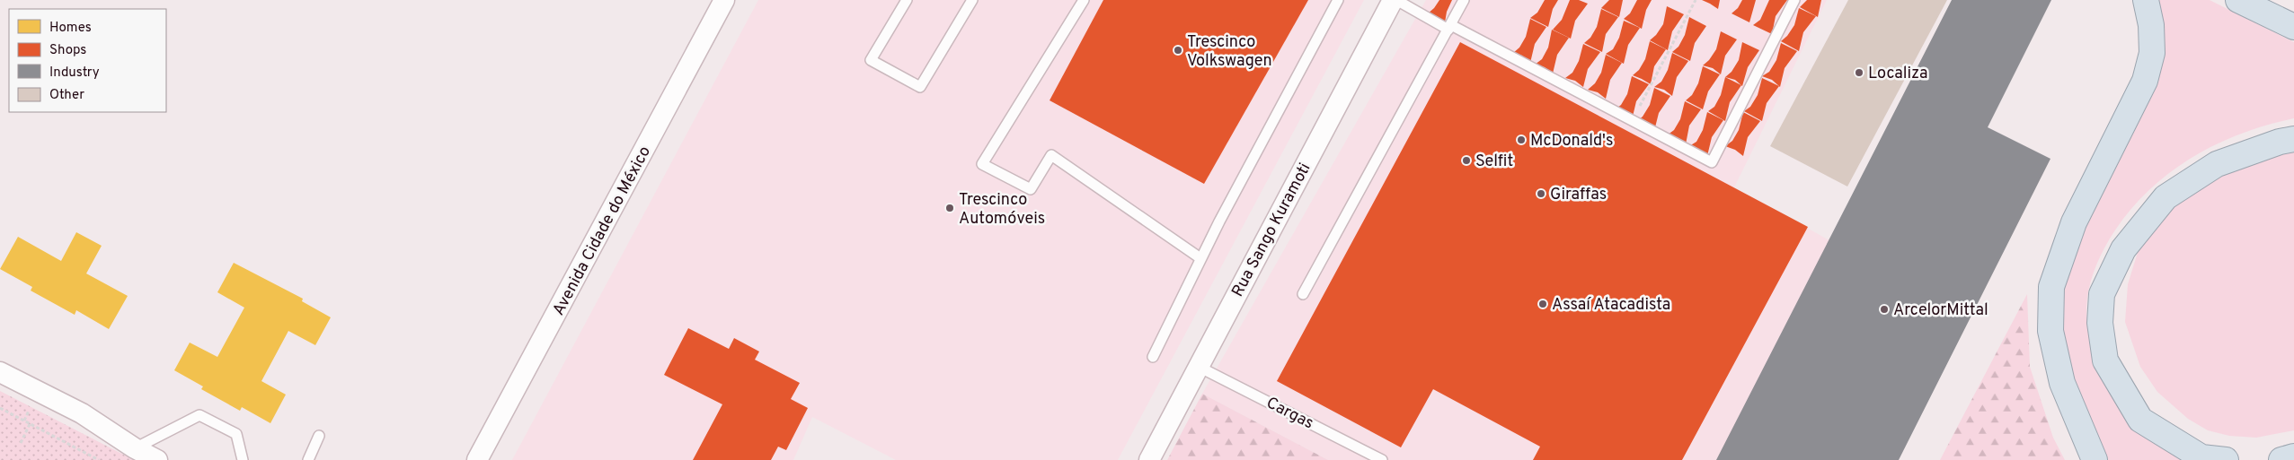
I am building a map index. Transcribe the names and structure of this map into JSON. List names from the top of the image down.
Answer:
{
  "streets": {
    "street": ["Rua Sango Kuramoti", "Avenida Cidade do México"],
    "lane": ["Cargas"]
  },
  "crossings": [
    ["Rua Sango Kuramoti", "Cargas"]
  ],
  "places": [
    "Trescinco Volkswagen",
    "Localiza",
    "McDonald's",
    "Selfit",
    "Giraffas",
    "Trescinco Automóveis",
    "Assaí Atacadista",
    "ArcelorMittal"
  ],
  "legend": [
    "Homes",
    "Shops",
    "Industry",
    "Other"
  ]
}
